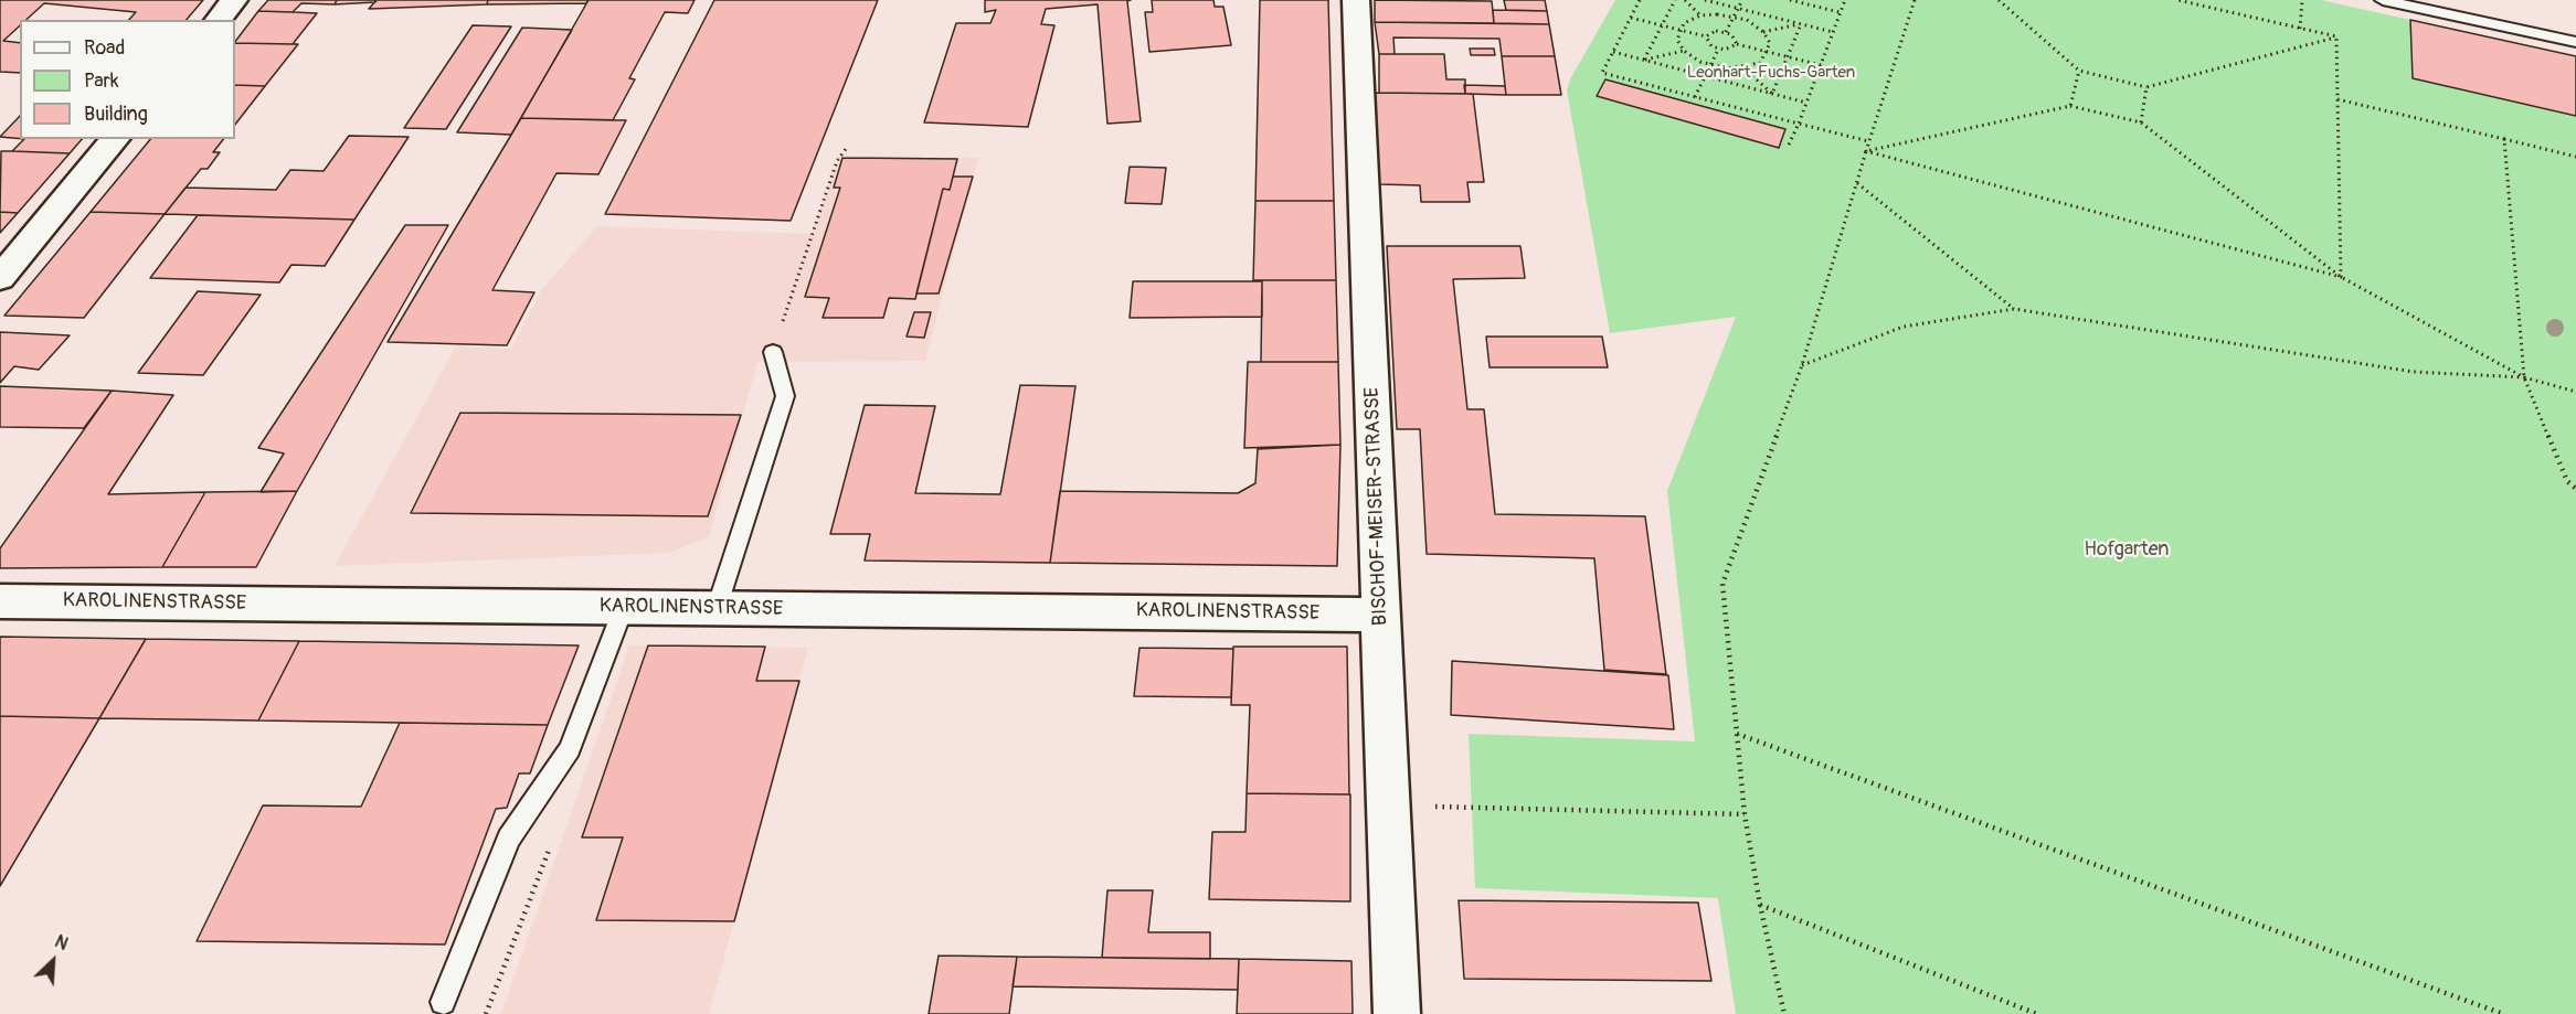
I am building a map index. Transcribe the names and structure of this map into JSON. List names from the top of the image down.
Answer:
{
  "streets": {
    "street": ["BISCHOF-MEISER-STRASSE", "KAROLINENSTRASSE"]
  },
  "crossings": [
    ["BISCHOF-MEISER-STRASSE", "KAROLINENSTRASSE"]
  ],
  "parks": ["Leonhart-Fuchs-Garten", "Hofgarten"],
  "legend": ["Road", "Park", "Building"],
  "north": "top right"
}
